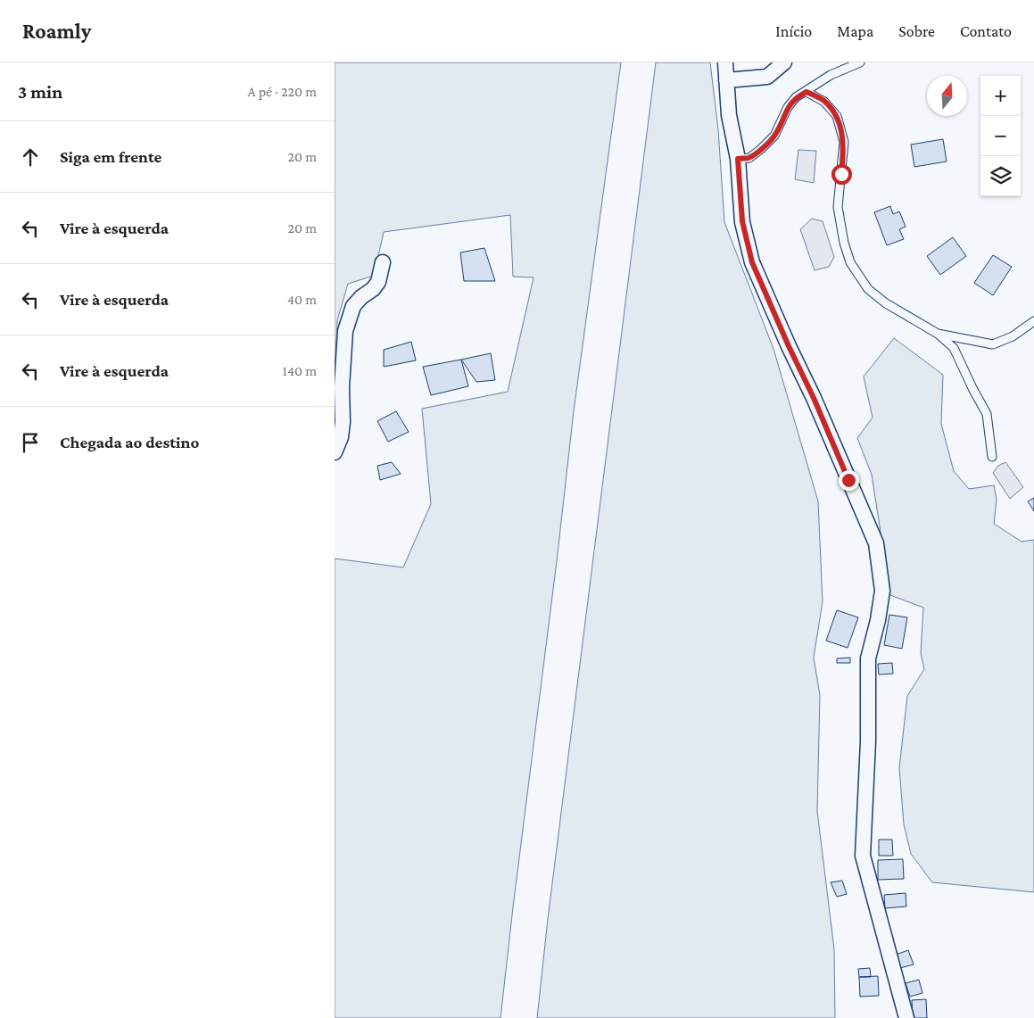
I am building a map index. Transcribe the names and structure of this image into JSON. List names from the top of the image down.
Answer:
{
  "north": "top",
  "page": {
    "header": "Roamly",
    "nav": [
      "Início",
      "Mapa",
      "Sobre",
      "Contato"
    ],
    "heading": ["3 min", "A pé · 220 m"],
    "map_buttons": ["+", "−"],
    "list": [
      ["Siga em frente", "20 m"],
      ["Vire à esquerda", "20 m"],
      ["Vire à esquerda", "40 m"],
      ["Vire à esquerda", "140 m"],
      "Chegada ao destino"
    ]
  }
}
